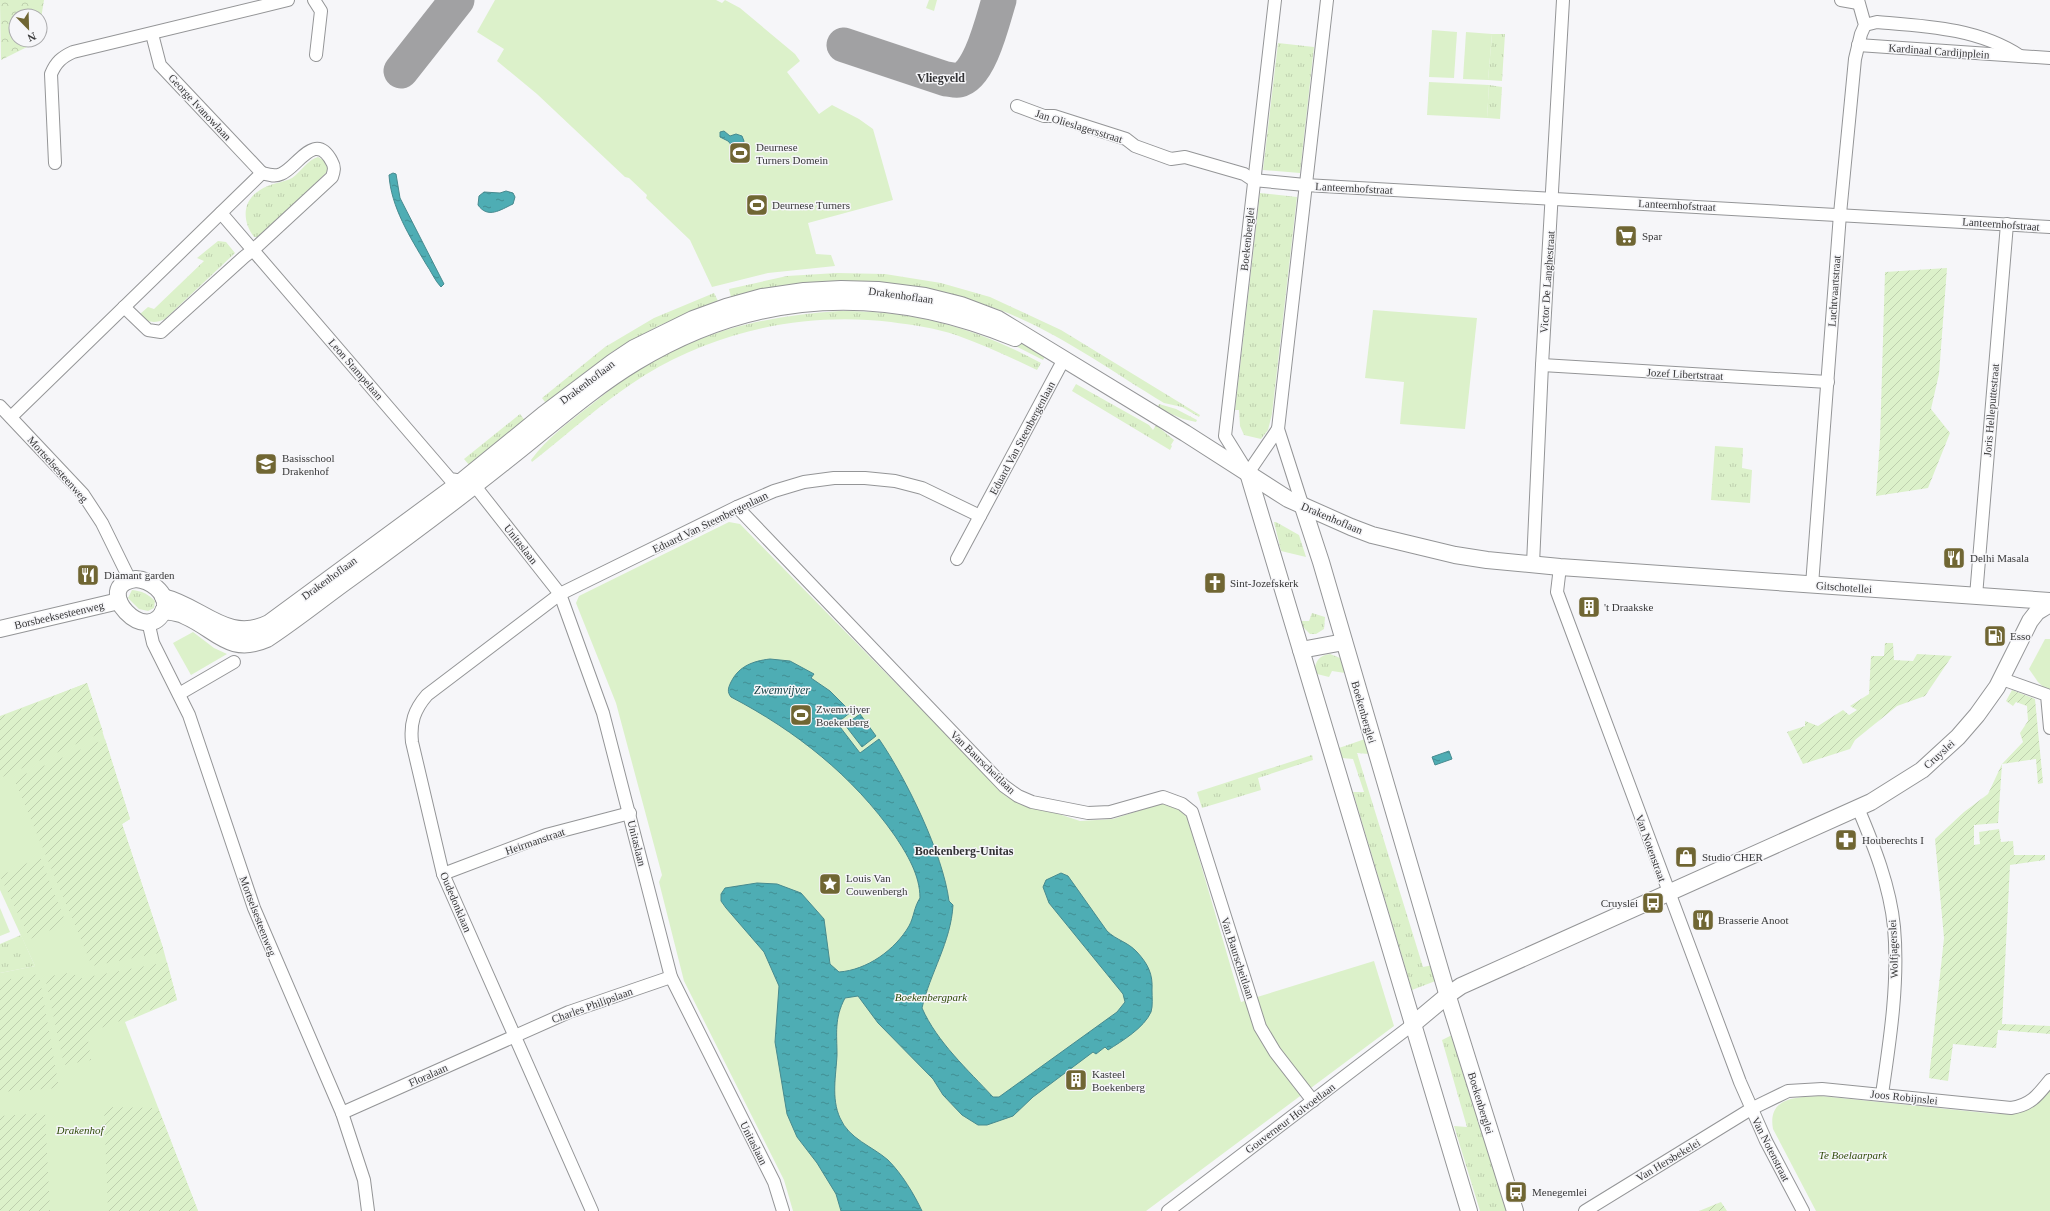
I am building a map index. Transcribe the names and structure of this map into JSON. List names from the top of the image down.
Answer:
{
  "streets": {
    "street": [
      "Kardinaal Cardijnplein",
      "George Ivanowlaan",
      "Jan Olieslagersstraat",
      "Lanteernhofstraat",
      "Boekenberglei",
      "Victor De Langhestraat",
      "Luchtvaartstraat",
      "Drakenhoflaan",
      "Leon Stampelaan",
      "Jozef Libertstraat",
      "Joris Helleputtestraat",
      "Eduard Van Steenbergenlaan",
      "Mortselsesteenweg",
      "Unitaslaan",
      "Gitschotellei",
      "Borsbeeksesteenweg",
      "Cruyslei",
      "Van Baurscheitlaan",
      "Heirmanstraat",
      "Van Notenstraat",
      "Oudedonklaan",
      "Wolfjagerslei",
      "Charles Philipslaan",
      "Floralaan",
      "Joos Robijnslei",
      "Gouverneur Holvoetlaan",
      "Van Hersbekelei"
    ]
  },
  "crossings": [
    ["Kardinaal Cardijnplein", "Luchtvaartstraat"],
    ["Jan Olieslagersstraat", "Lanteernhofstraat"],
    ["Jan Olieslagersstraat", "Boekenberglei"],
    ["Lanteernhofstraat", "Boekenberglei"],
    ["Lanteernhofstraat", "Victor De Langhestraat"],
    ["Lanteernhofstraat", "Luchtvaartstraat"],
    ["Lanteernhofstraat", "Joris Helleputtestraat"],
    ["Boekenberglei", "Drakenhoflaan"],
    ["Boekenberglei", "Cruyslei"],
    ["Boekenberglei", "Gouverneur Holvoetlaan"],
    ["Victor De Langhestraat", "Drakenhoflaan"],
    ["Victor De Langhestraat", "Jozef Libertstraat"],
    ["Luchtvaartstraat", "Jozef Libertstraat"],
    ["Luchtvaartstraat", "Gitschotellei"],
    ["Drakenhoflaan", "Leon Stampelaan"],
    ["Drakenhoflaan", "Eduard Van Steenbergenlaan"],
    ["Drakenhoflaan", "Mortselsesteenweg"],
    ["Drakenhoflaan", "Unitaslaan"],
    ["Drakenhoflaan", "Gitschotellei"],
    ["Drakenhoflaan", "Borsbeeksesteenweg"],
    ["Drakenhoflaan", "Van Notenstraat"],
    ["Leon Stampelaan", "Unitaslaan"],
    ["Joris Helleputtestraat", "Gitschotellei"],
    ["Eduard Van Steenbergenlaan", "Unitaslaan"],
    ["Eduard Van Steenbergenlaan", "Van Baurscheitlaan"],
    ["Eduard Van Steenbergenlaan", "Oudedonklaan"],
    ["Mortselsesteenweg", "Borsbeeksesteenweg"],
    ["Mortselsesteenweg", "Floralaan"],
    ["Unitaslaan", "Heirmanstraat"],
    ["Unitaslaan", "Oudedonklaan"],
    ["Unitaslaan", "Charles Philipslaan"],
    ["Gitschotellei", "Cruyslei"],
    ["Cruyslei", "Van Notenstraat"],
    ["Cruyslei", "Wolfjagerslei"],
    ["Van Baurscheitlaan", "Gouverneur Holvoetlaan"],
    ["Heirmanstraat", "Oudedonklaan"],
    ["Van Notenstraat", "Joos Robijnslei"],
    ["Van Notenstraat", "Van Hersbekelei"],
    ["Oudedonklaan", "Charles Philipslaan"],
    ["Oudedonklaan", "Floralaan"],
    ["Wolfjagerslei", "Joos Robijnslei"],
    ["Charles Philipslaan", "Floralaan"],
    ["Joos Robijnslei", "Van Hersbekelei"]
  ],
  "districts": ["Vliegveld", "Boekenberg-Unitas"],
  "water": ["Zwemvijver"],
  "parks": ["Boekenbergpark", "Drakenhof", "Te Boelaarpark"],
  "places": {
    "sports": ["Deurnese Turners Domein", "Deurnese Turners", "Zwemvijver Boekenberg"],
    "supermarket": ["Spar"],
    "school or university": ["Basisschool Drakenhof"],
    "restaurant": ["Delhi Masala", "Diamant garden", "Brasserie Anoot"],
    "church": ["Sint-Jozefskerk"],
    "building": ["'t Draakske", "Kasteel Boekenberg"],
    "fuel station": ["Esso"],
    "pharmacy": ["Houberechts I"],
    "shop": ["Studio CHER"],
    "place": ["Louis Van Couwenbergh"],
    "bus stop": ["Cruyslei", "Menegemlei"]
  },
  "north": "bottom right"
}
